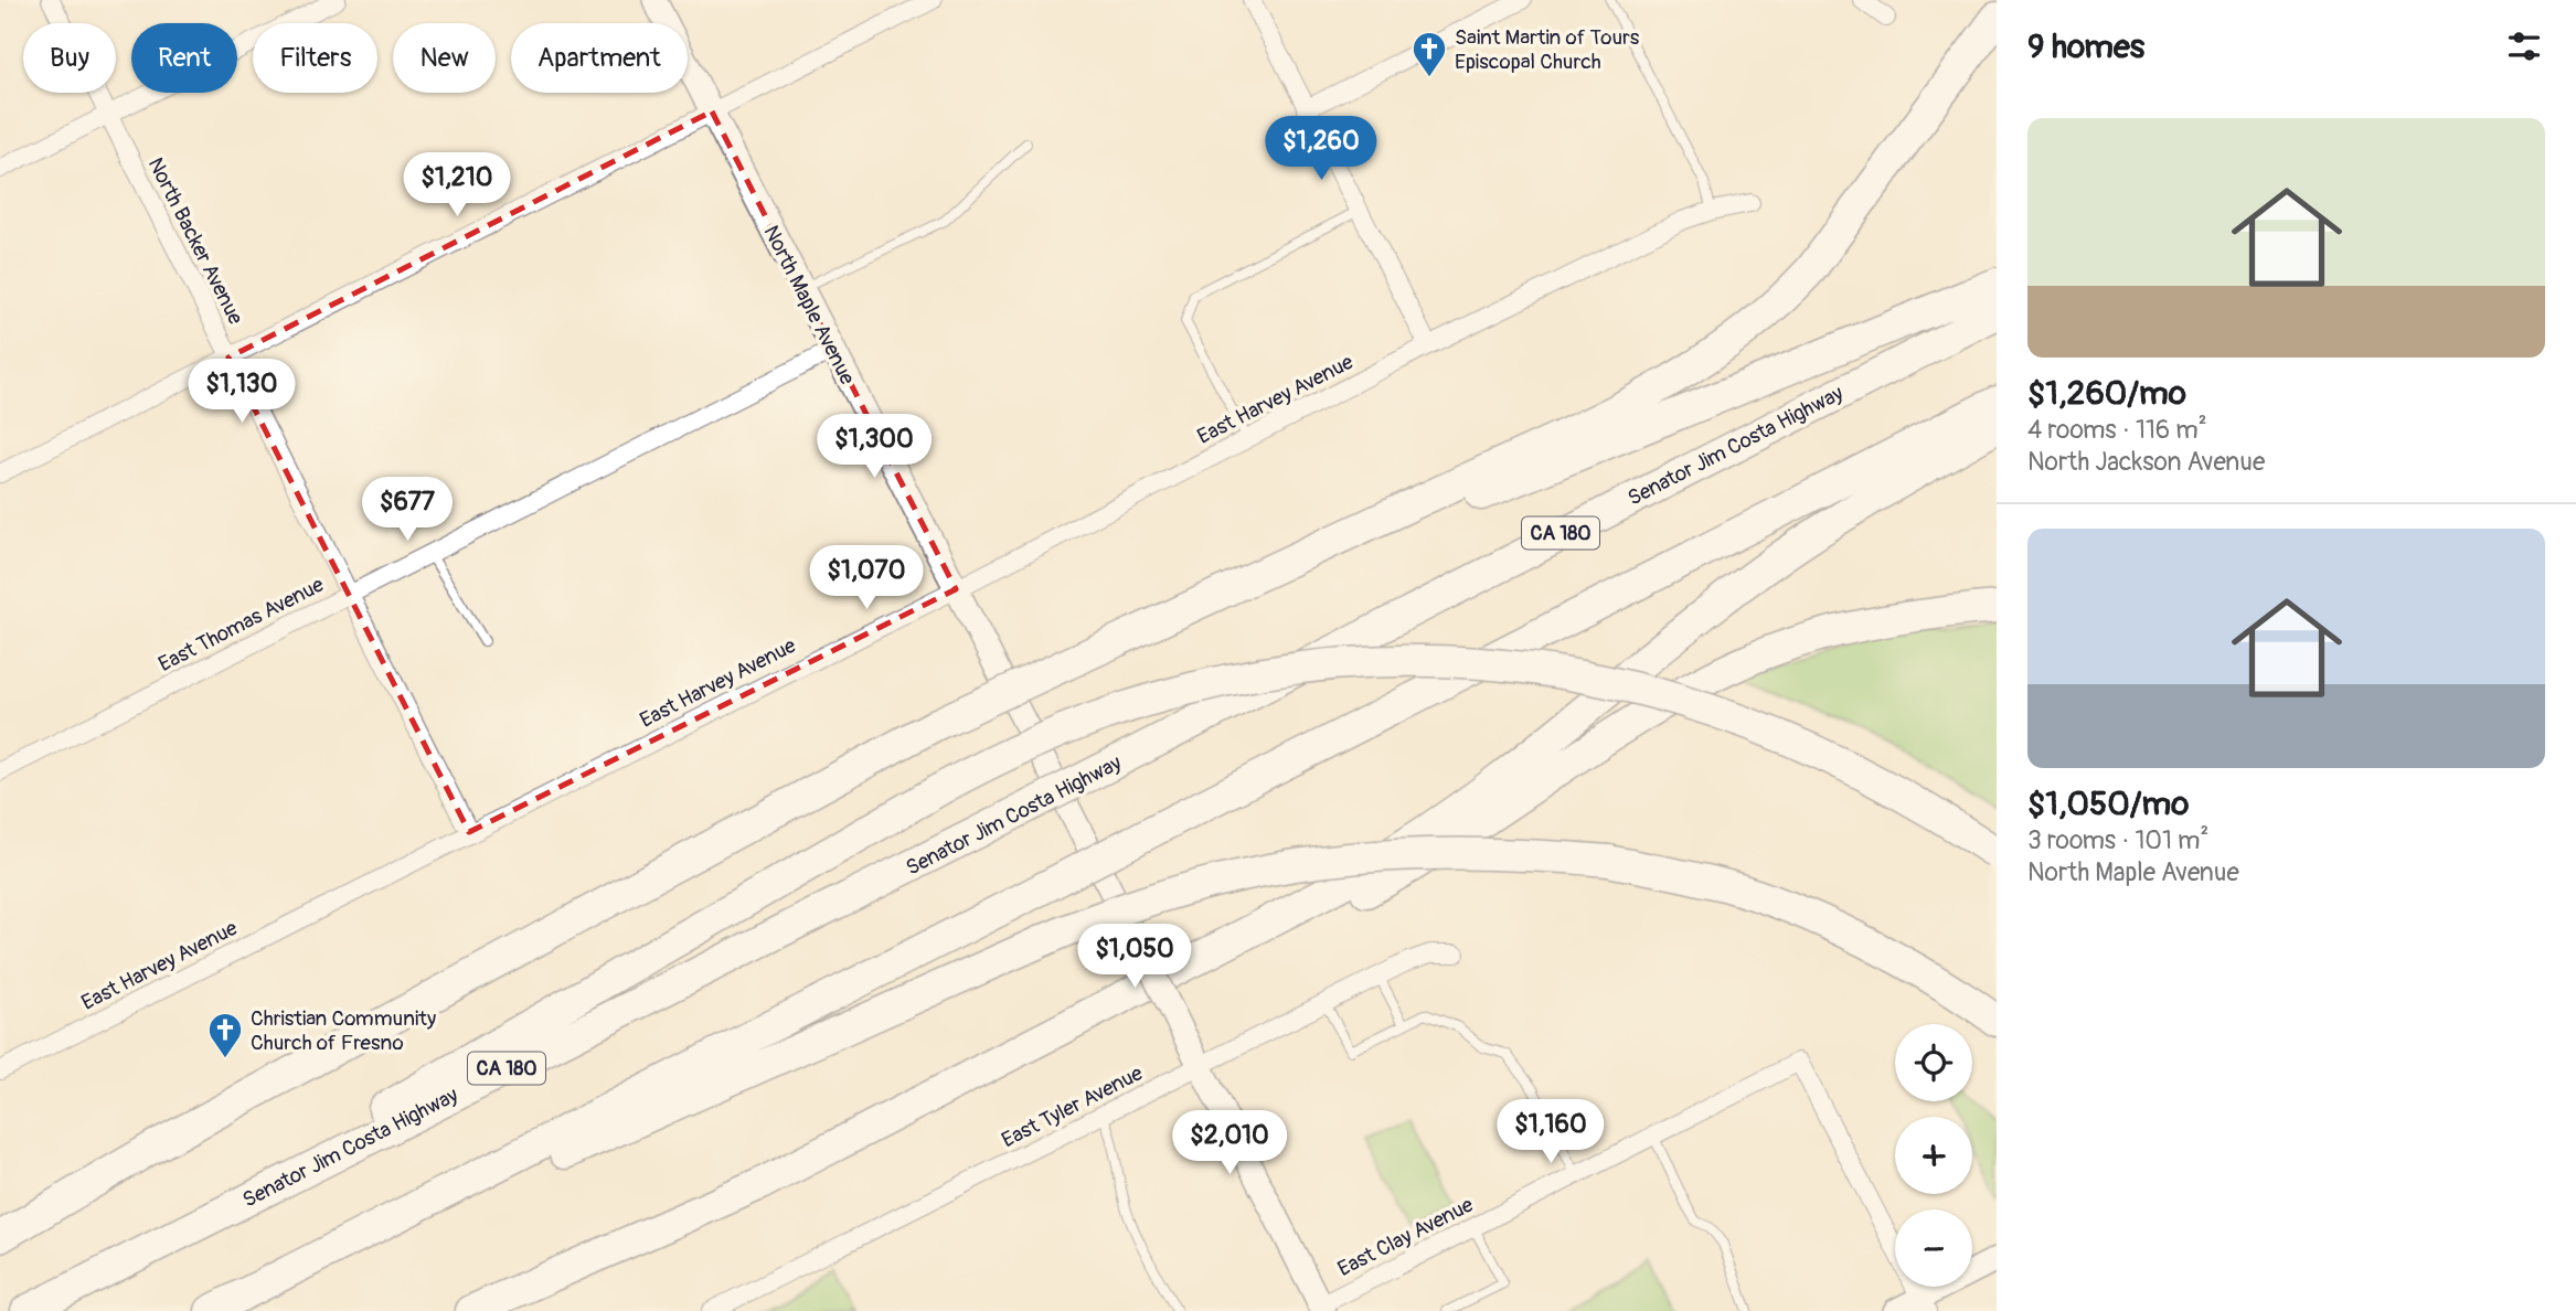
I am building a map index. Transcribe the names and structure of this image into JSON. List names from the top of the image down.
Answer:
{
  "streets": {
    "highway": ["Senator Jim Costa Highway", "CA 180"],
    "street": [
      "North Backer Avenue",
      "North Maple Avenue",
      "East Harvey Avenue",
      "East Thomas Avenue",
      "East Tyler Avenue",
      "East Clay Avenue"
    ]
  },
  "crossings": [
    ["North Backer Avenue", "East Harvey Avenue"],
    ["North Backer Avenue", "East Thomas Avenue"],
    ["North Maple Avenue", "East Harvey Avenue"],
    ["North Maple Avenue", "East Thomas Avenue"],
    ["North Maple Avenue", "East Tyler Avenue"],
    ["North Maple Avenue", "East Clay Avenue"]
  ],
  "places": {
    "church": ["Saint Martin of Tours Episcopal Church", "Christian Community Church of Fresno"]
  },
  "page": {
    "heading": "9 homes",
    "chip": [
      "Buy",
      "Rent",
      "Filters",
      "New",
      "Apartment"
    ],
    "list": [
      {
        "name": "$1,260/mo",
        "note": "4 rooms · 116 m² · North Jackson Avenue"
      },
      {
        "name": "$1,050/mo",
        "note": "3 rooms · 101 m² · North Maple Avenue"
      }
    ],
    "price": [
      "$1,260",
      "$1,210",
      "$1,130",
      "$1,300",
      "$677",
      "$1,070",
      "$1,050",
      "$1,160",
      "$2,010"
    ],
    "map_buttons": ["+", "−"]
  }
}
